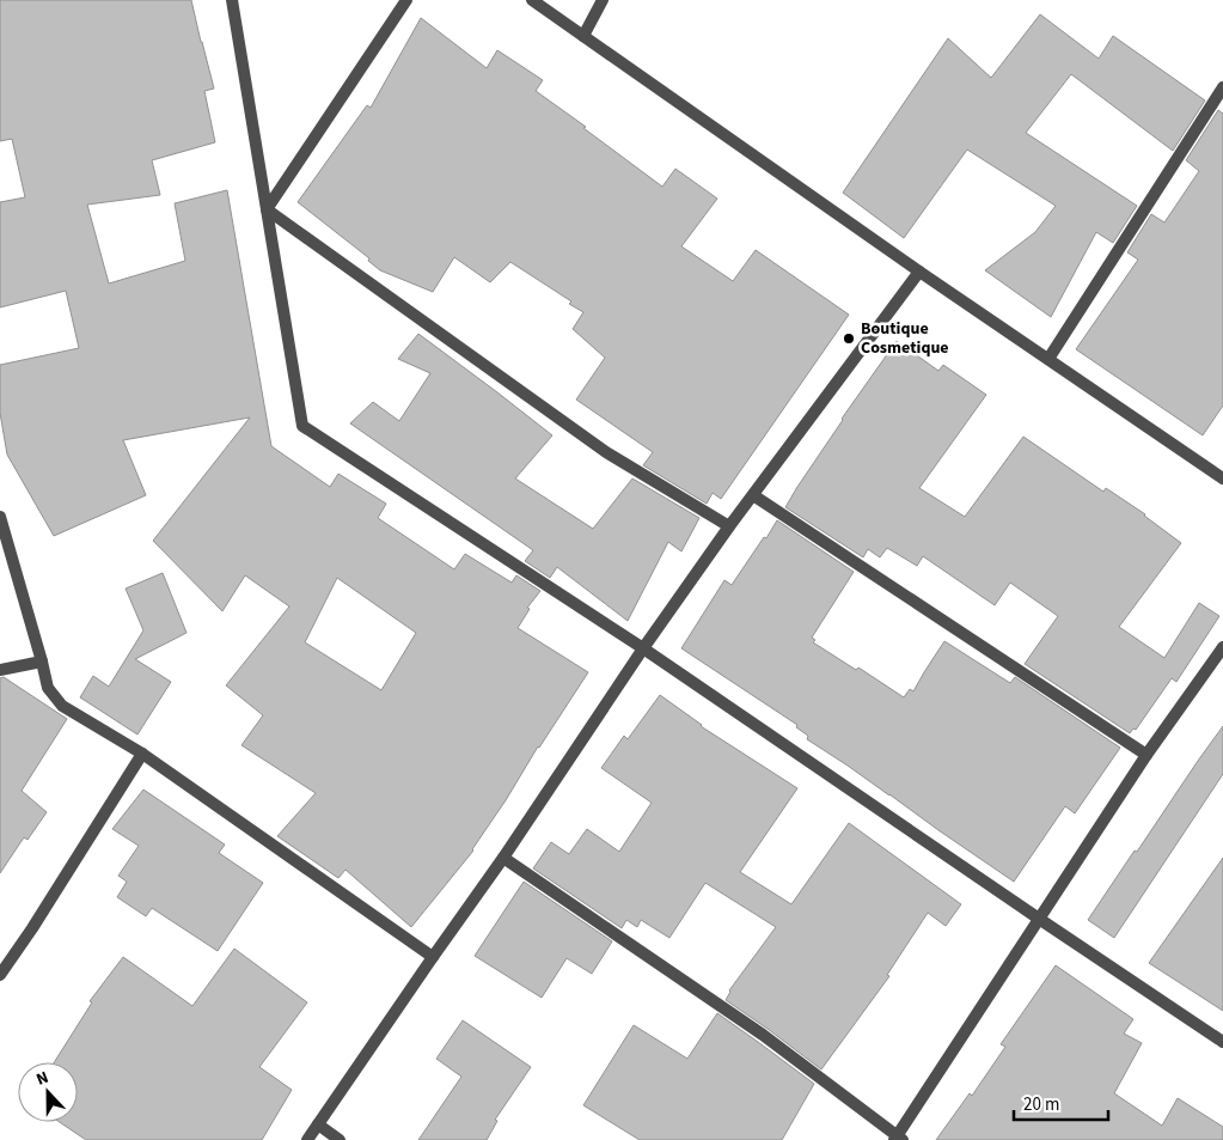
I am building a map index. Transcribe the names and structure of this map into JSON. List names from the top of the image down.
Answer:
{
  "places": ["Boutique Cosmetique"],
  "scale_bar": "20 m",
  "north": "top"
}
